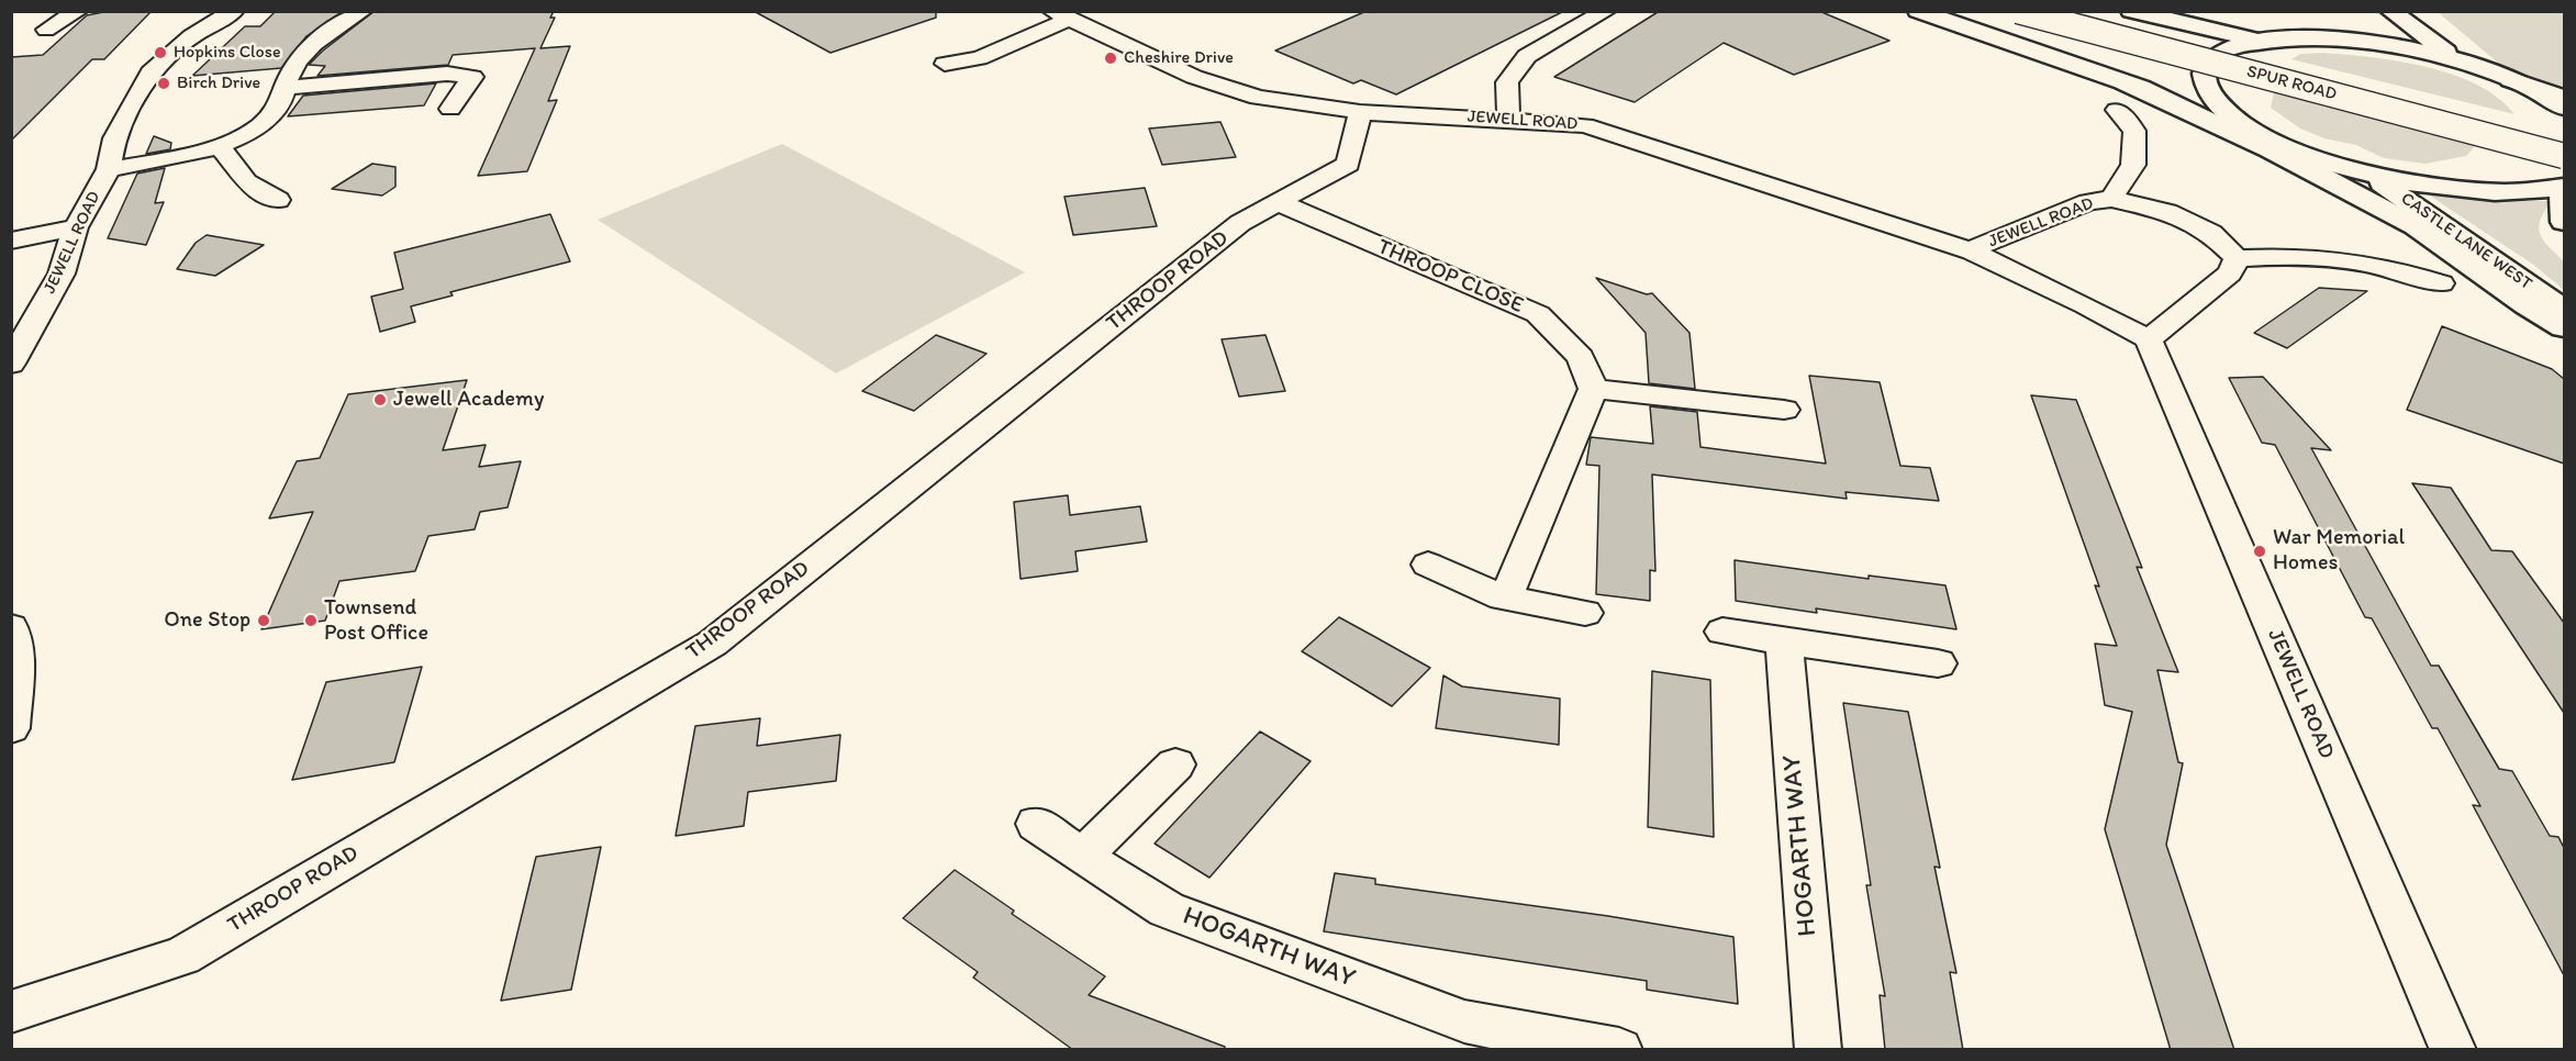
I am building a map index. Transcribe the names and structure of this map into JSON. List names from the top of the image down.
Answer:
{
  "streets": {
    "main road": ["SPUR ROAD", "CASTLE LANE WEST"],
    "street": [
      "JEWELL ROAD",
      "THROOP CLOSE",
      "THROOP ROAD",
      "HOGARTH WAY"
    ]
  },
  "crossings": [
    ["JEWELL ROAD", "THROOP ROAD"],
    ["THROOP CLOSE", "THROOP ROAD"]
  ],
  "places": [
    "Hopkins Close",
    "Cheshire Drive",
    "Birch Drive",
    "Jewell Academy",
    "War Memorial Homes",
    "One Stop",
    "Townsend Post Office"
  ]
}
